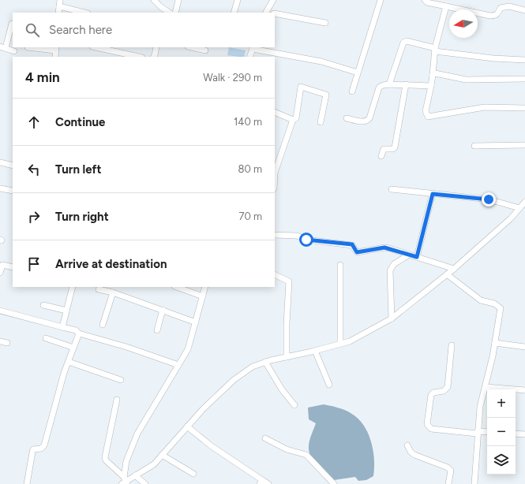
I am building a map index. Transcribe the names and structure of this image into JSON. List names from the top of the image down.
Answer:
{
  "north": "left",
  "page": {
    "search": "Search here",
    "heading": ["4 min", "Walk · 290 m"],
    "list": [
      ["Continue", "140 m"],
      ["Turn left", "80 m"],
      ["Turn right", "70 m"],
      "Arrive at destination"
    ],
    "map_buttons": ["+", "−"]
  }
}
